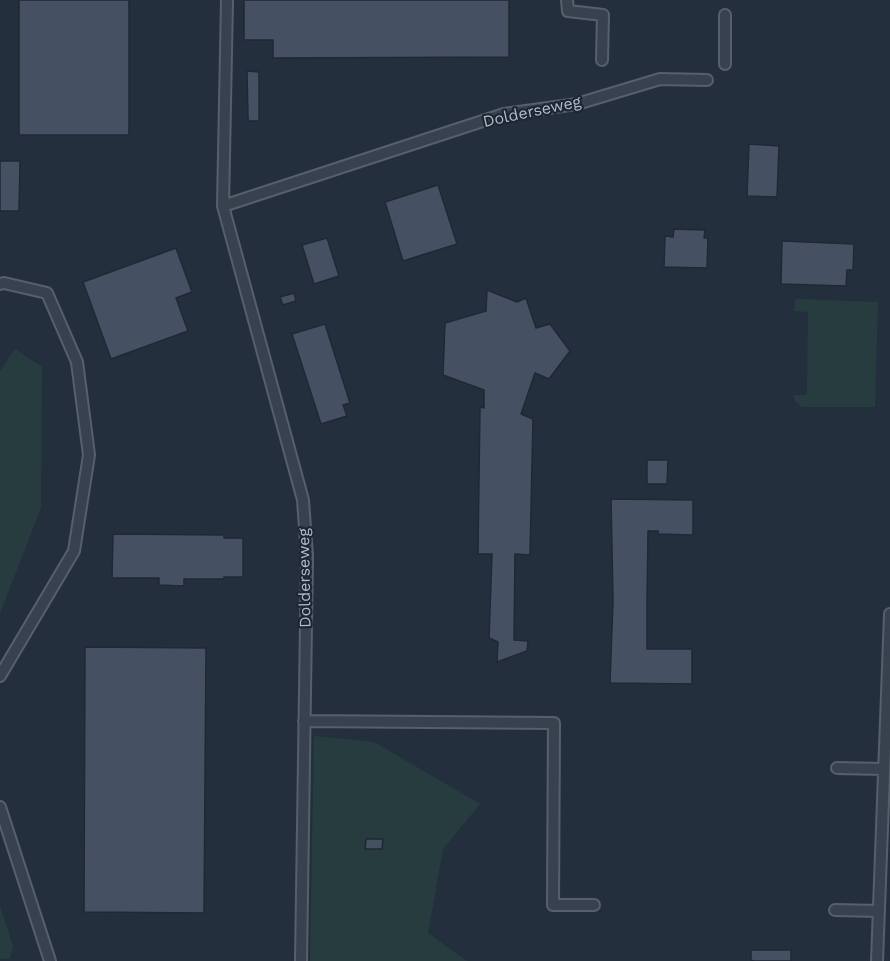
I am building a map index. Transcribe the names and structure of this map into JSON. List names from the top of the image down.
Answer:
{
  "streets": {
    "lane": ["Dolderseweg"]
  }
}
